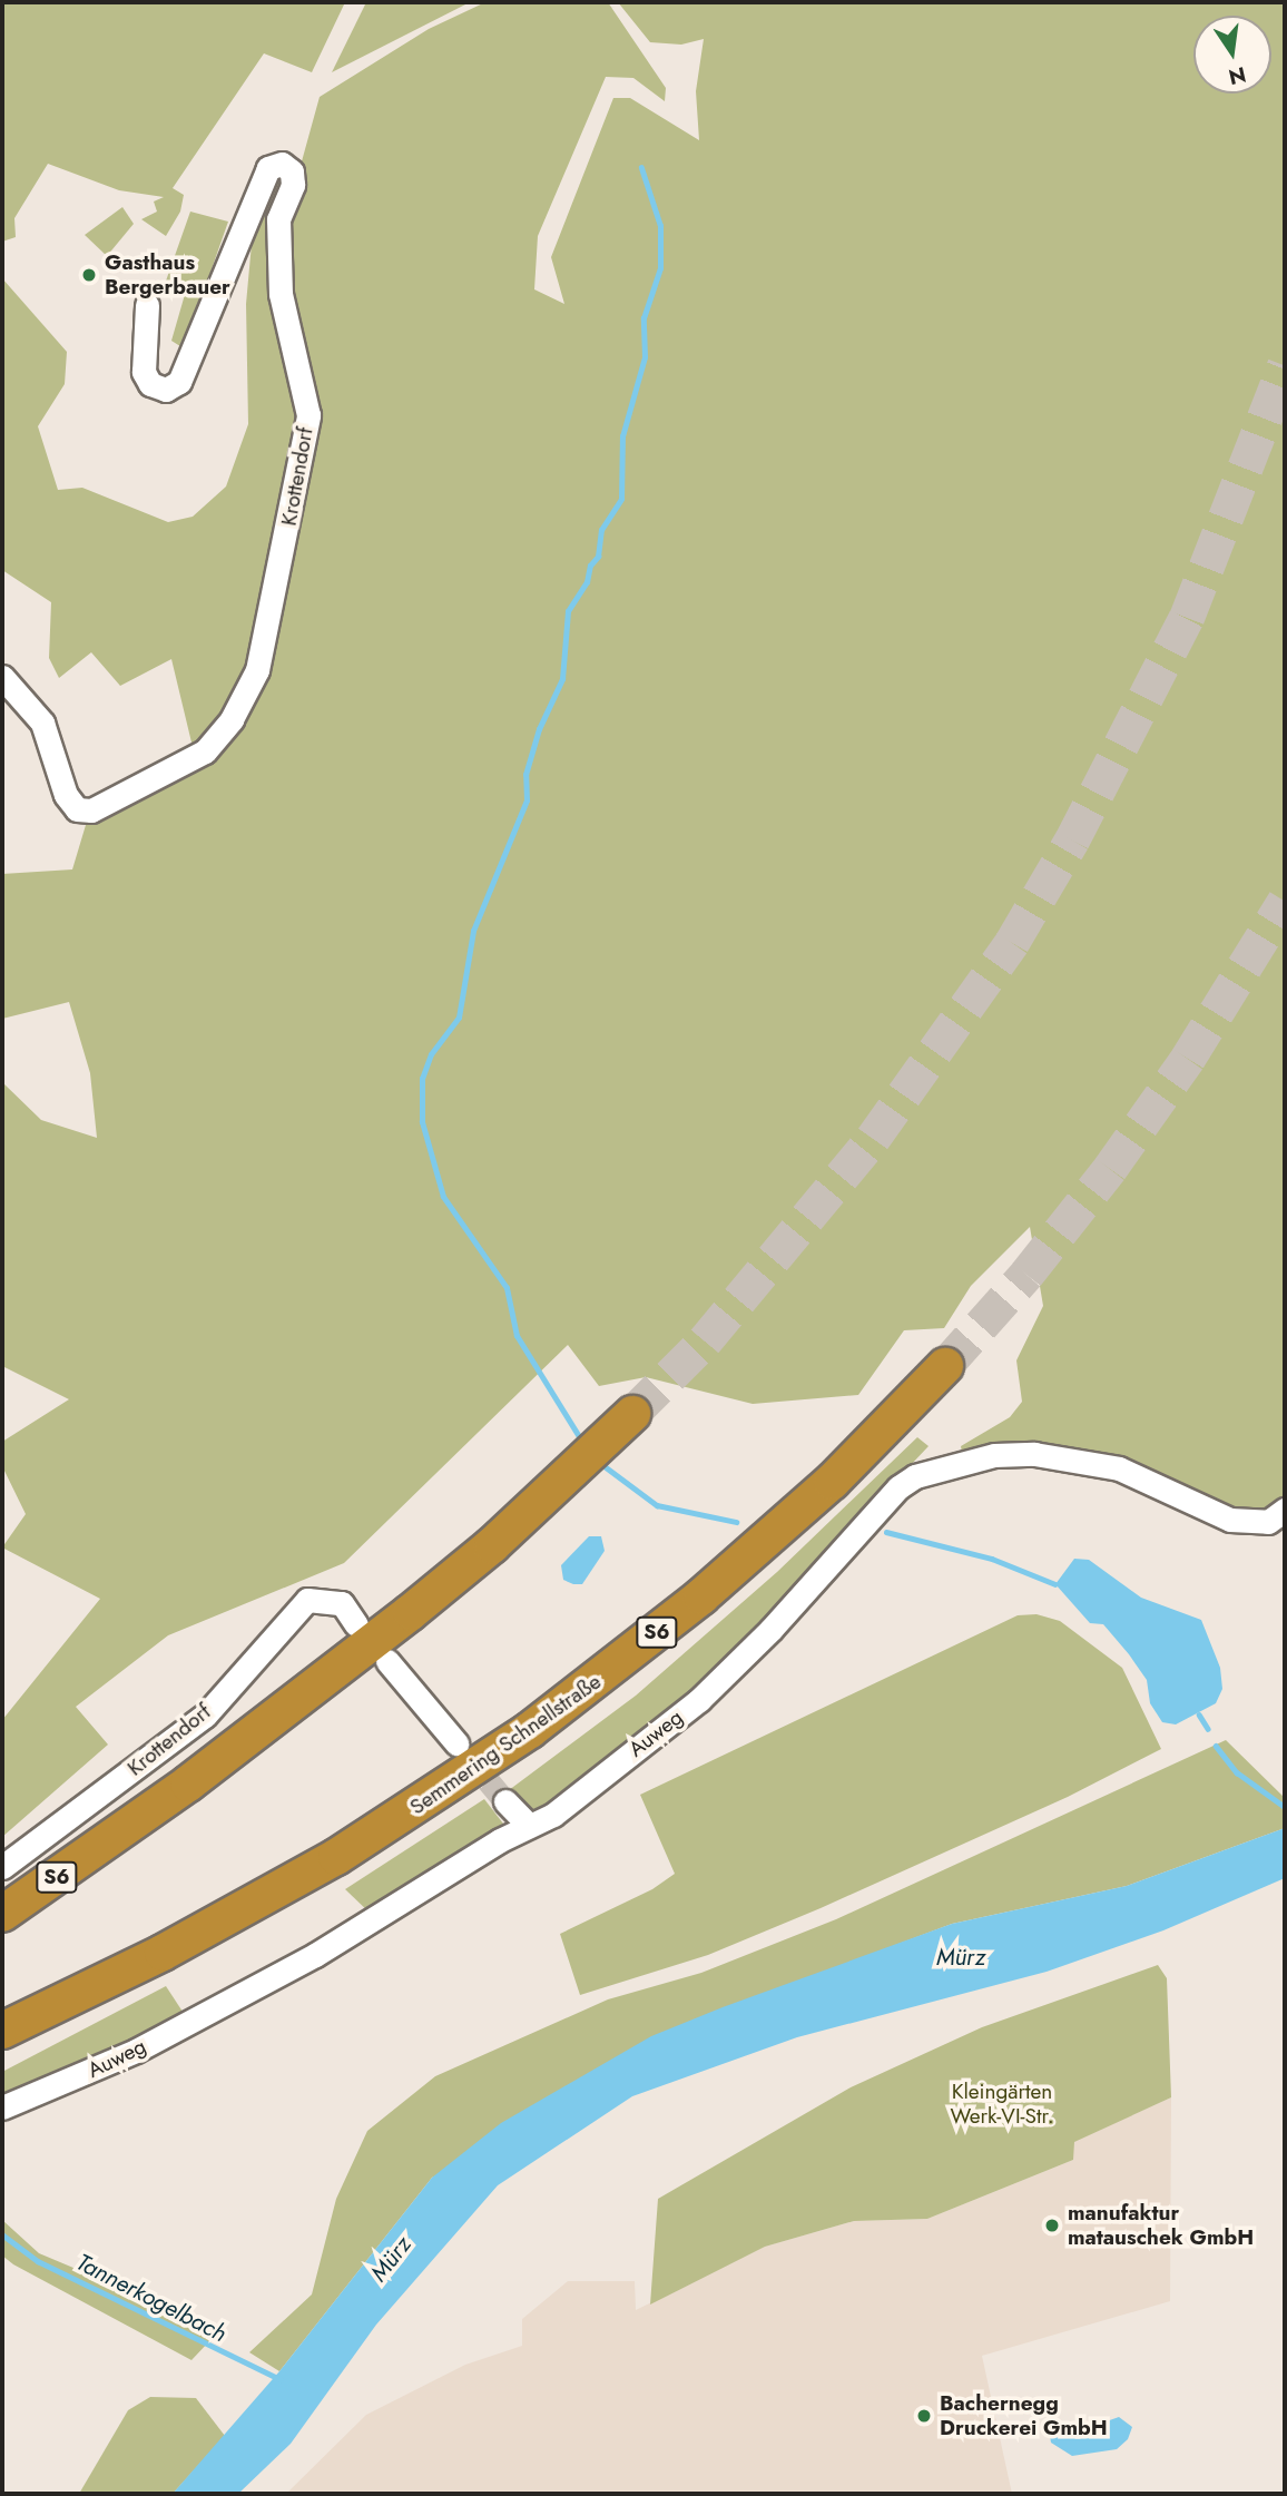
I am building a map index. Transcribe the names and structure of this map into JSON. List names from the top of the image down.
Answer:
{
  "streets": {
    "highway": ["S6", "Semmering Schnellstraße"],
    "street": ["Krottendorf", "Auweg"]
  },
  "water": ["Mürz", "Tannerkogelbach"],
  "parks": ["Kleingärten Werk-VI-Str."],
  "places": ["Gasthaus Bergerbauer", "manufaktur matauschek GmbH", "Bachernegg Druckerei GmbH"],
  "north": "bottom"
}
